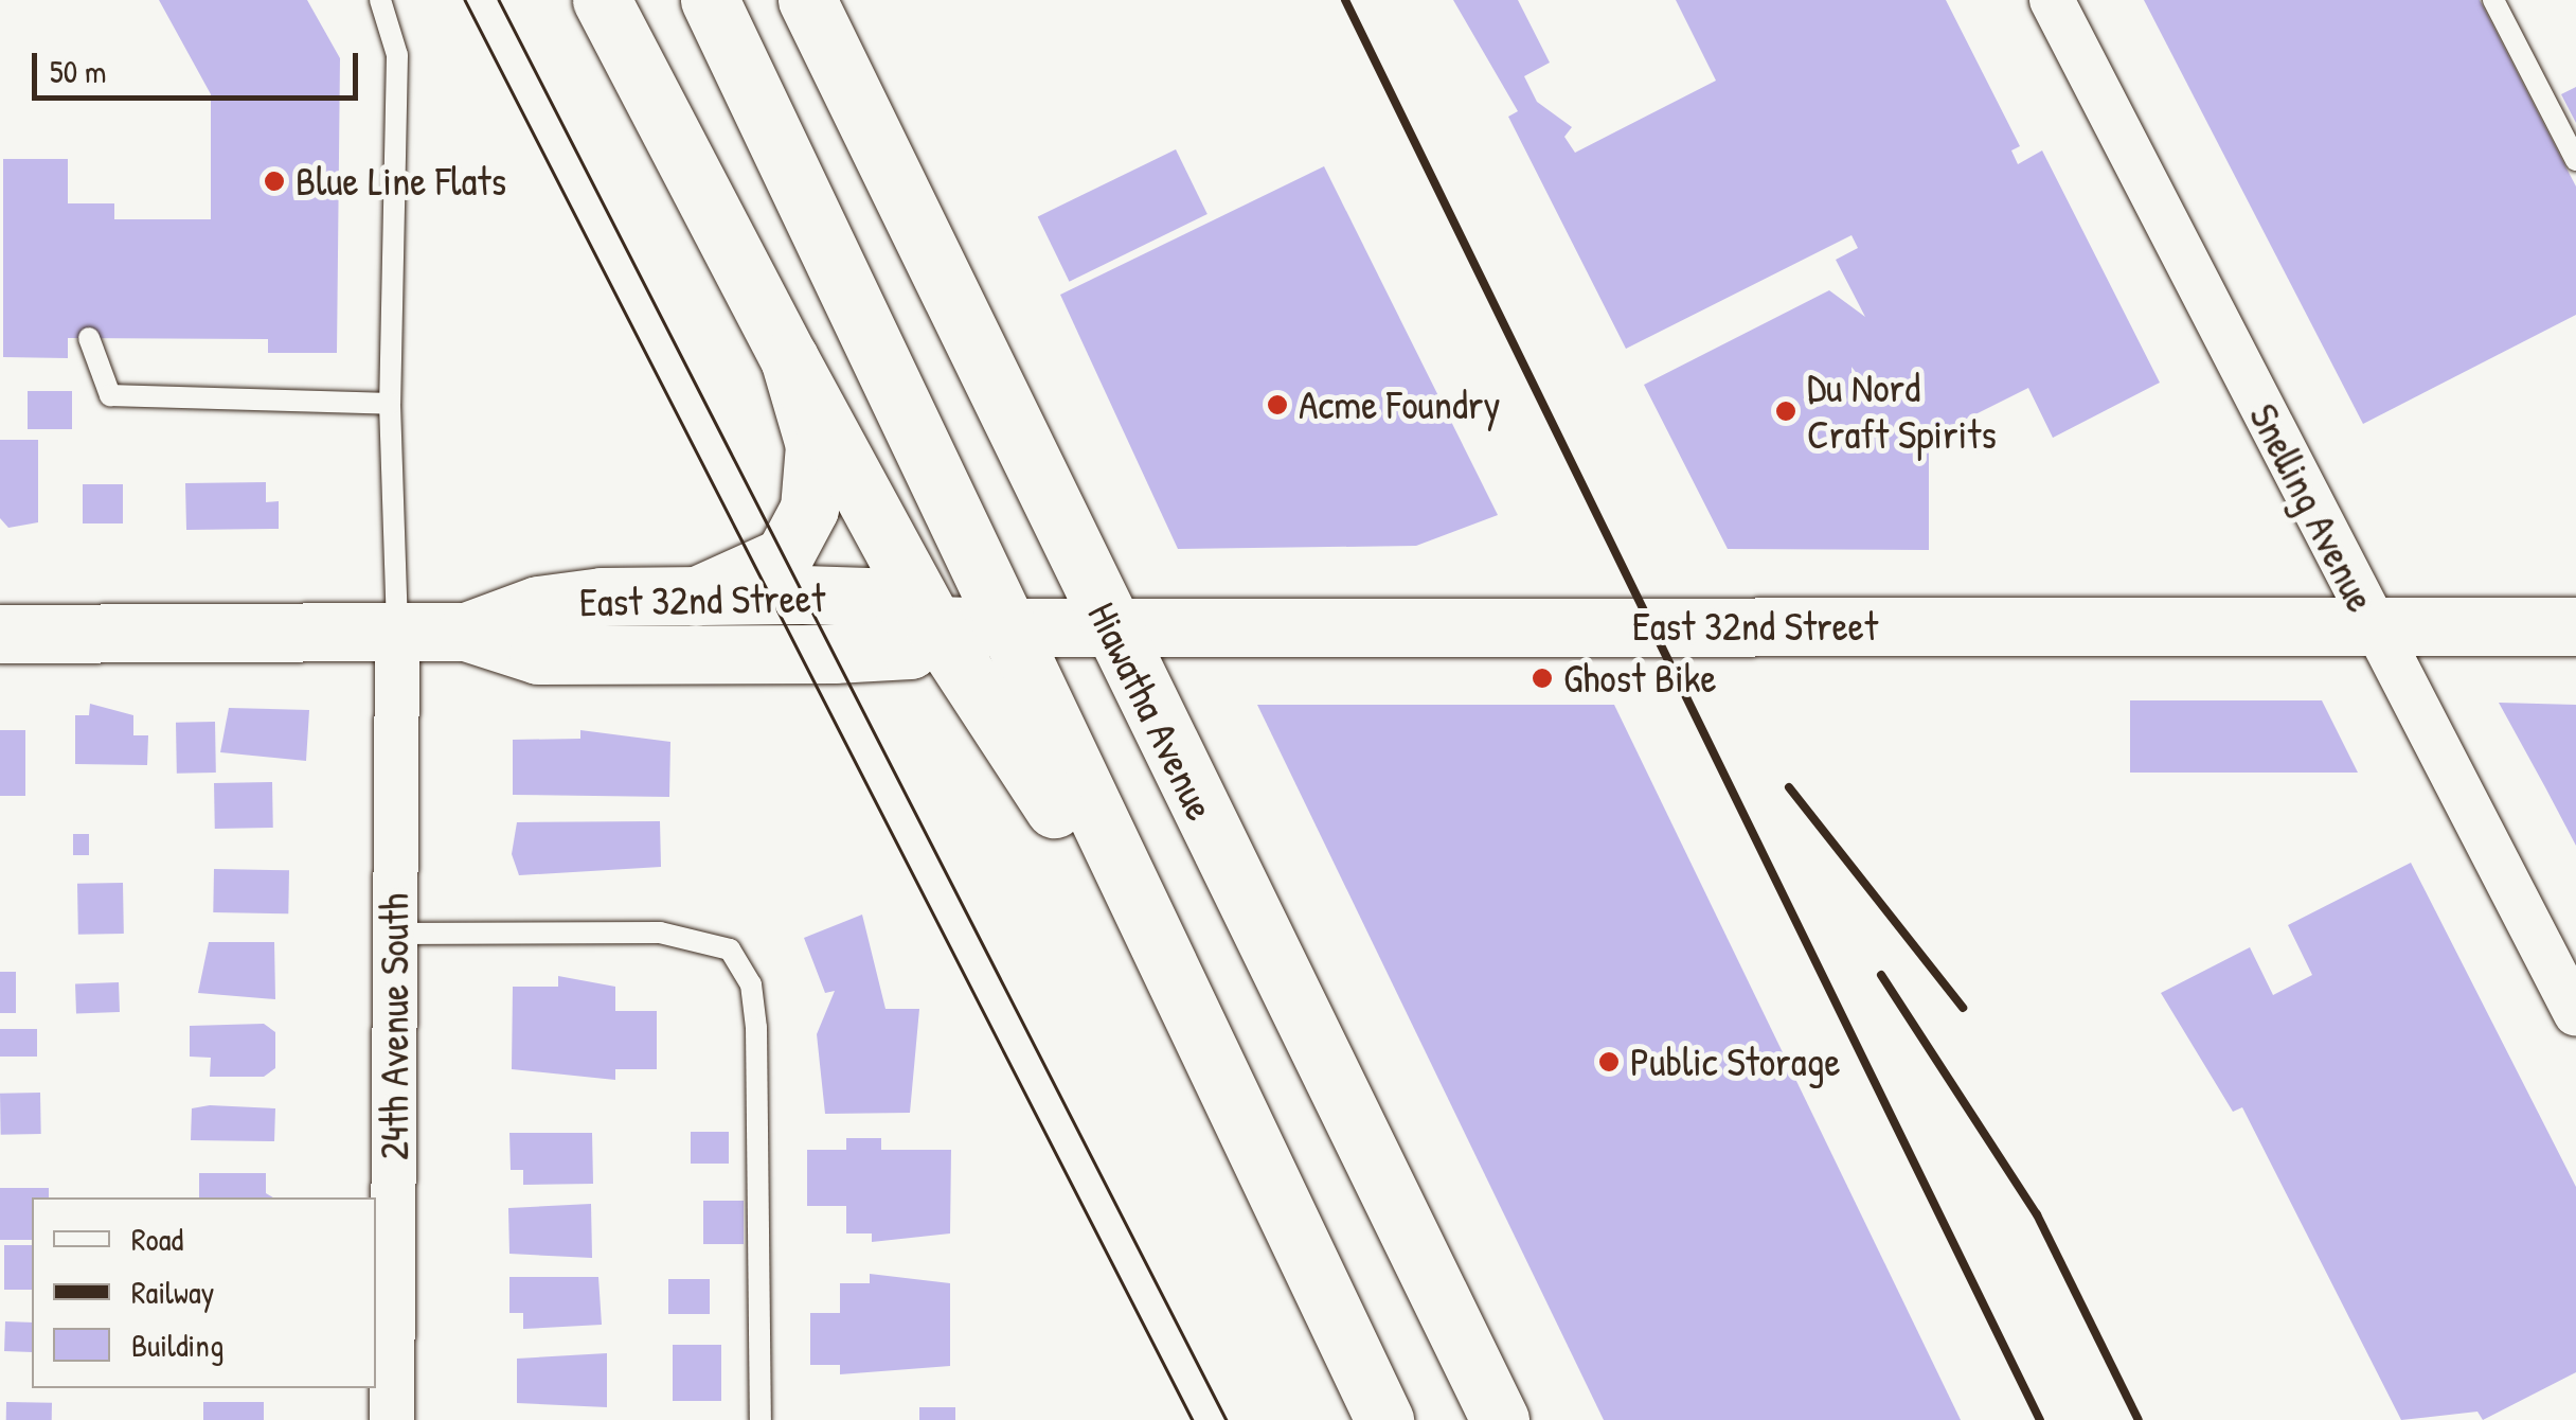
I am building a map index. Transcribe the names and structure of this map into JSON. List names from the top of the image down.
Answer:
{
  "streets": {
    "main road": ["East 32nd Street", "Hiawatha Avenue"],
    "street": ["Snelling Avenue", "24th Avenue South"]
  },
  "crossings": [
    ["Snelling Avenue", "East 32nd Street"],
    ["East 32nd Street", "Hiawatha Avenue"],
    ["East 32nd Street", "24th Avenue South"]
  ],
  "places": [
    "Blue Line Flats",
    "Acme Foundry",
    "Du Nord Craft Spirits",
    "Ghost Bike",
    "Public Storage"
  ],
  "legend": ["Road", "Railway", "Building"],
  "scale_bar": "50 m"
}
